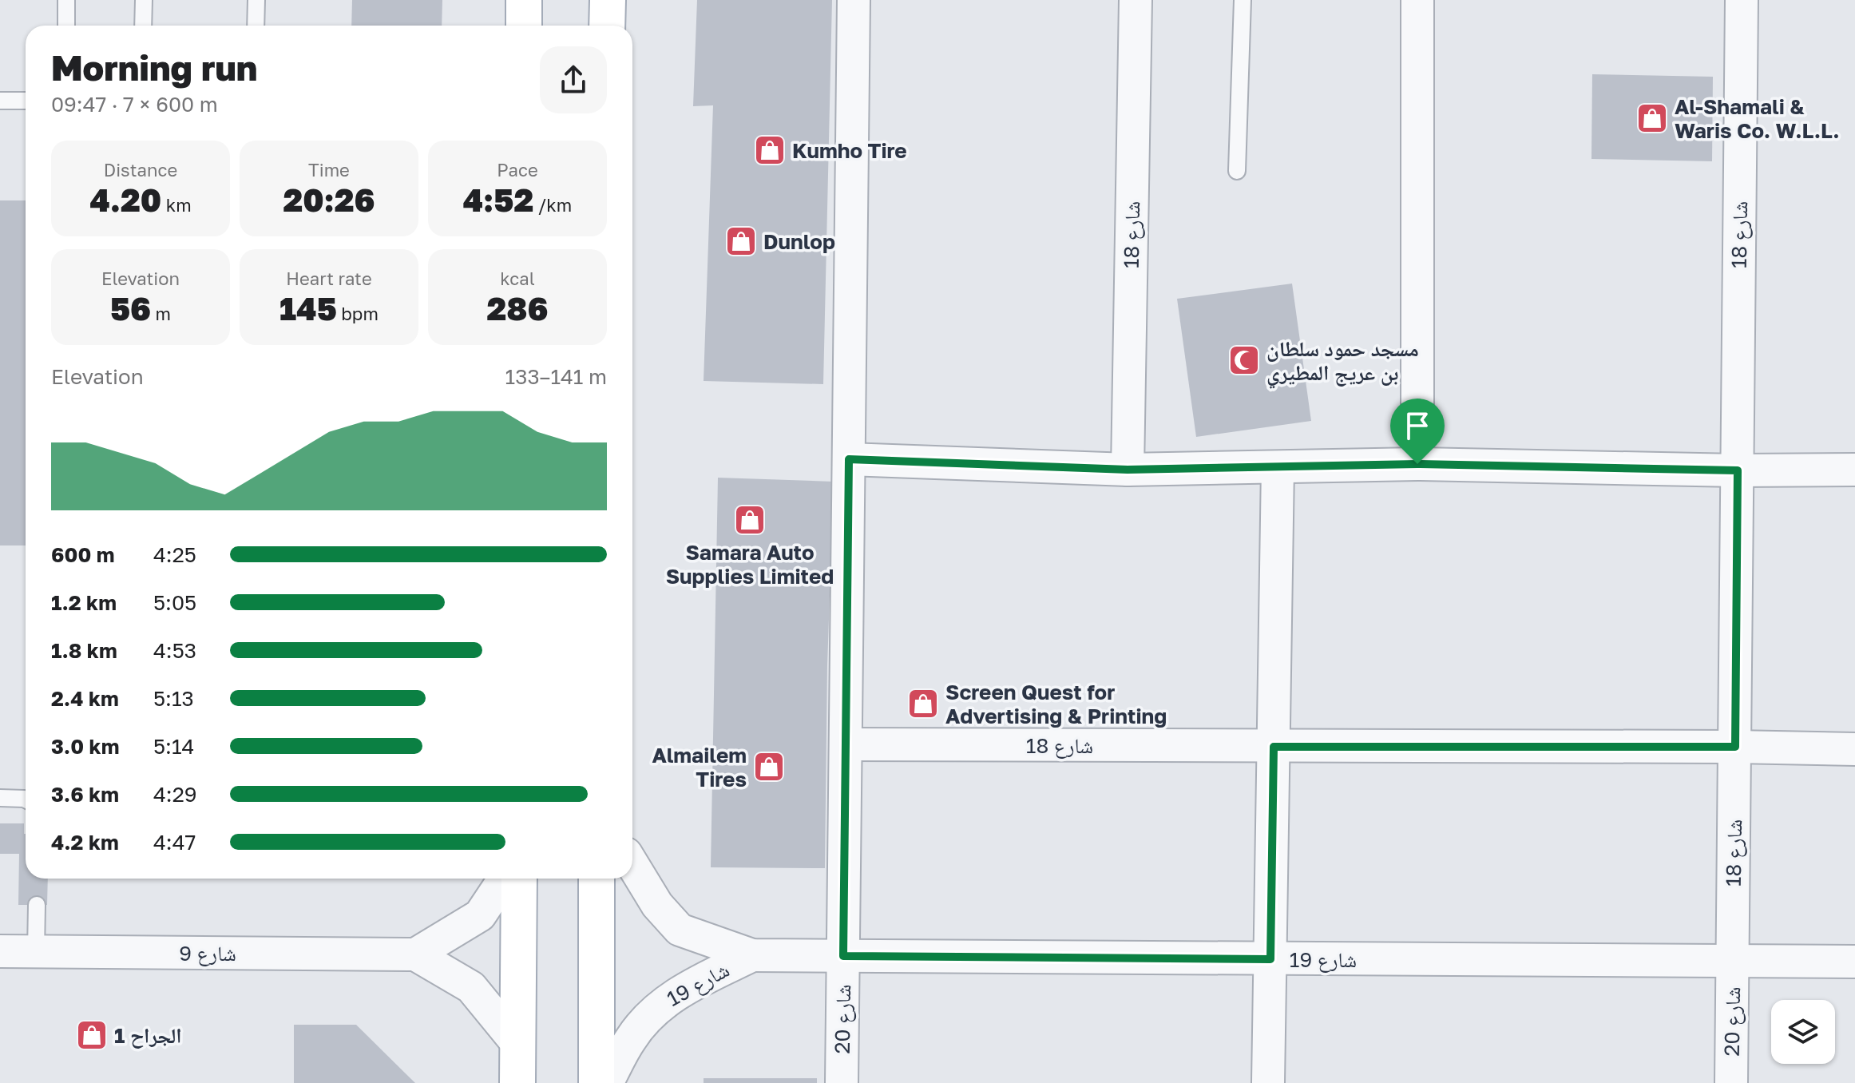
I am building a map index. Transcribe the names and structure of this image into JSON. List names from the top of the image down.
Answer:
{
  "streets": {
    "street": [
      "شارع 18",
      "شارع 9",
      "شارع 19",
      "شارع 20"
    ]
  },
  "crossings": [
    ["شارع 18", "شارع 19"],
    ["شارع 18", "شارع 20"],
    ["شارع 19", "شارع 20"]
  ],
  "places": {
    "shop": [
      "Al-Shamali & Waris Co. W.L.L.",
      "Kumho Tire",
      "Dunlop",
      "Samara Auto Supplies Limited",
      "Screen Quest for Advertising & Printing",
      "Almailem Tires",
      "الجراح 1"
    ],
    "mosque": ["مسجد حمود سلطان بن عريج المطيري"]
  },
  "page": {
    "heading": ["Morning run", "09:47 · 7 × 600 m"],
    "stats": [
      ["Distance", "4.20 km"],
      ["Time", "20:26"],
      ["Pace", "4:52 /km"],
      ["Elevation", "56 m"],
      ["Heart rate", "145 bpm"],
      ["kcal", "286"]
    ],
    "chart": ["Elevation", "133–141 m"],
    "list": [
      {
        "name": "600 m",
        "note": "4:25"
      },
      {
        "name": "1.2 km",
        "note": "5:05"
      },
      {
        "name": "1.8 km",
        "note": "4:53"
      },
      {
        "name": "2.4 km",
        "note": "5:13"
      },
      {
        "name": "3.0 km",
        "note": "5:14"
      },
      {
        "name": "3.6 km",
        "note": "4:29"
      },
      {
        "name": "4.2 km",
        "note": "4:47"
      }
    ]
  }
}
